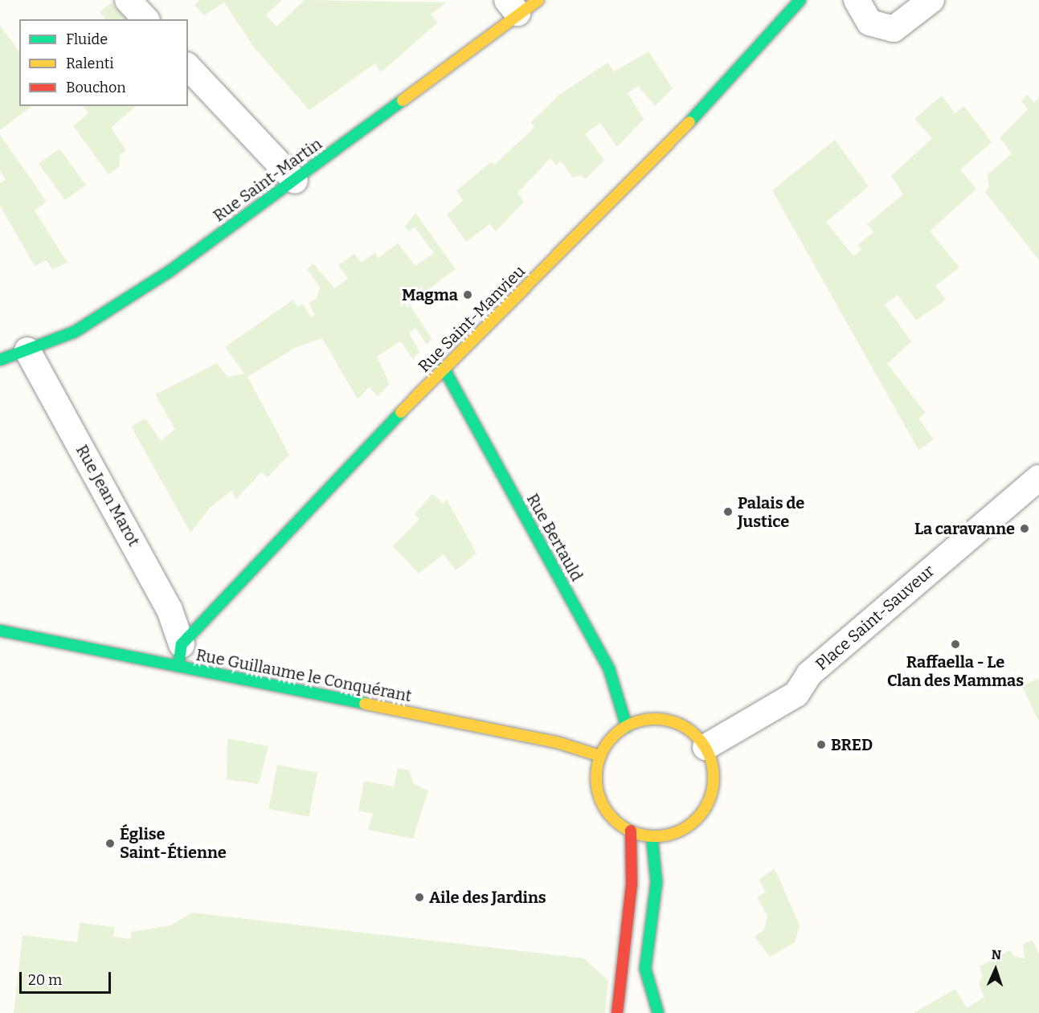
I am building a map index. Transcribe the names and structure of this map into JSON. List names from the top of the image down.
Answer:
{
  "streets": {
    "main road": [
      "Rue Saint-Martin",
      "Rue Saint-Manvieu",
      "Rue Bertauld",
      "Rue Guillaume le Conquérant"
    ],
    "street": ["Rue Jean Marot", "Place Saint-Sauveur"]
  },
  "crossings": [
    ["Rue Saint-Martin", "Rue Jean Marot"],
    ["Rue Saint-Manvieu", "Rue Jean Marot"],
    ["Rue Saint-Manvieu", "Rue Bertauld"],
    ["Rue Saint-Manvieu", "Rue Guillaume le Conquérant"],
    ["Rue Jean Marot", "Rue Guillaume le Conquérant"],
    ["Rue Bertauld", "Place Saint-Sauveur"],
    ["Rue Bertauld", "Rue Guillaume le Conquérant"],
    ["Place Saint-Sauveur", "Rue Guillaume le Conquérant"]
  ],
  "places": [
    "Magma",
    "Palais de Justice",
    "La caravanne",
    "Raffaella - Le Clan des Mammas",
    "BRED",
    "Église Saint-Étienne",
    "Aile des Jardins"
  ],
  "legend": ["Fluide", "Ralenti", "Bouchon"],
  "scale_bar": "20 m",
  "north": "top"
}
